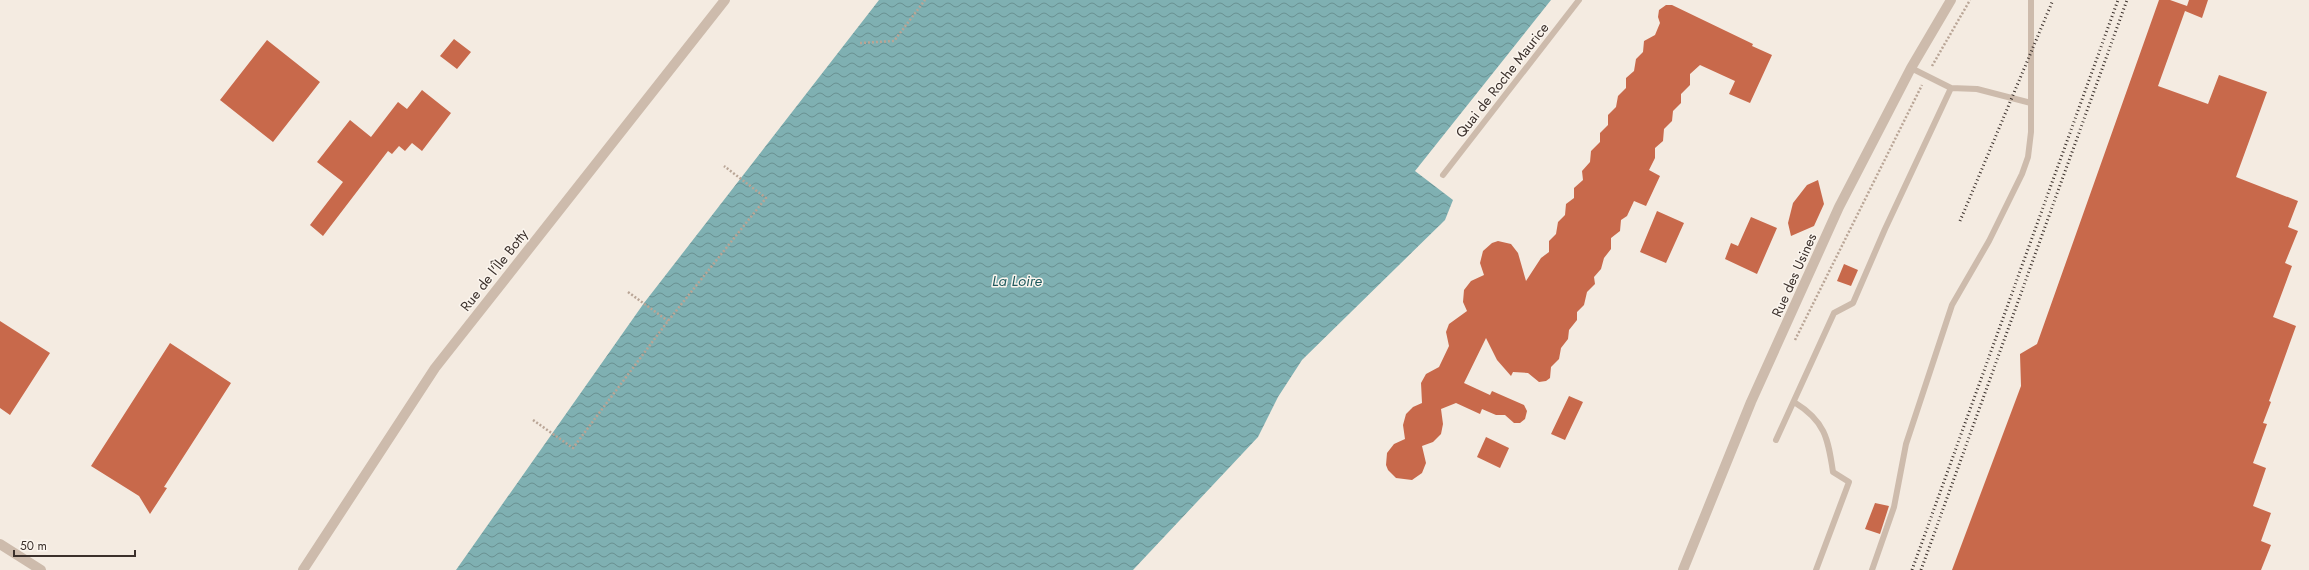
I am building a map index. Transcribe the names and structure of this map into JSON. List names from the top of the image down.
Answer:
{
  "streets": {
    "street": ["Rue de l'Île Botty", "Rue des Usines"],
    "lane": ["Quai de Roche Maurice"]
  },
  "water": ["La Loire"],
  "scale_bar": "50 m"
}
